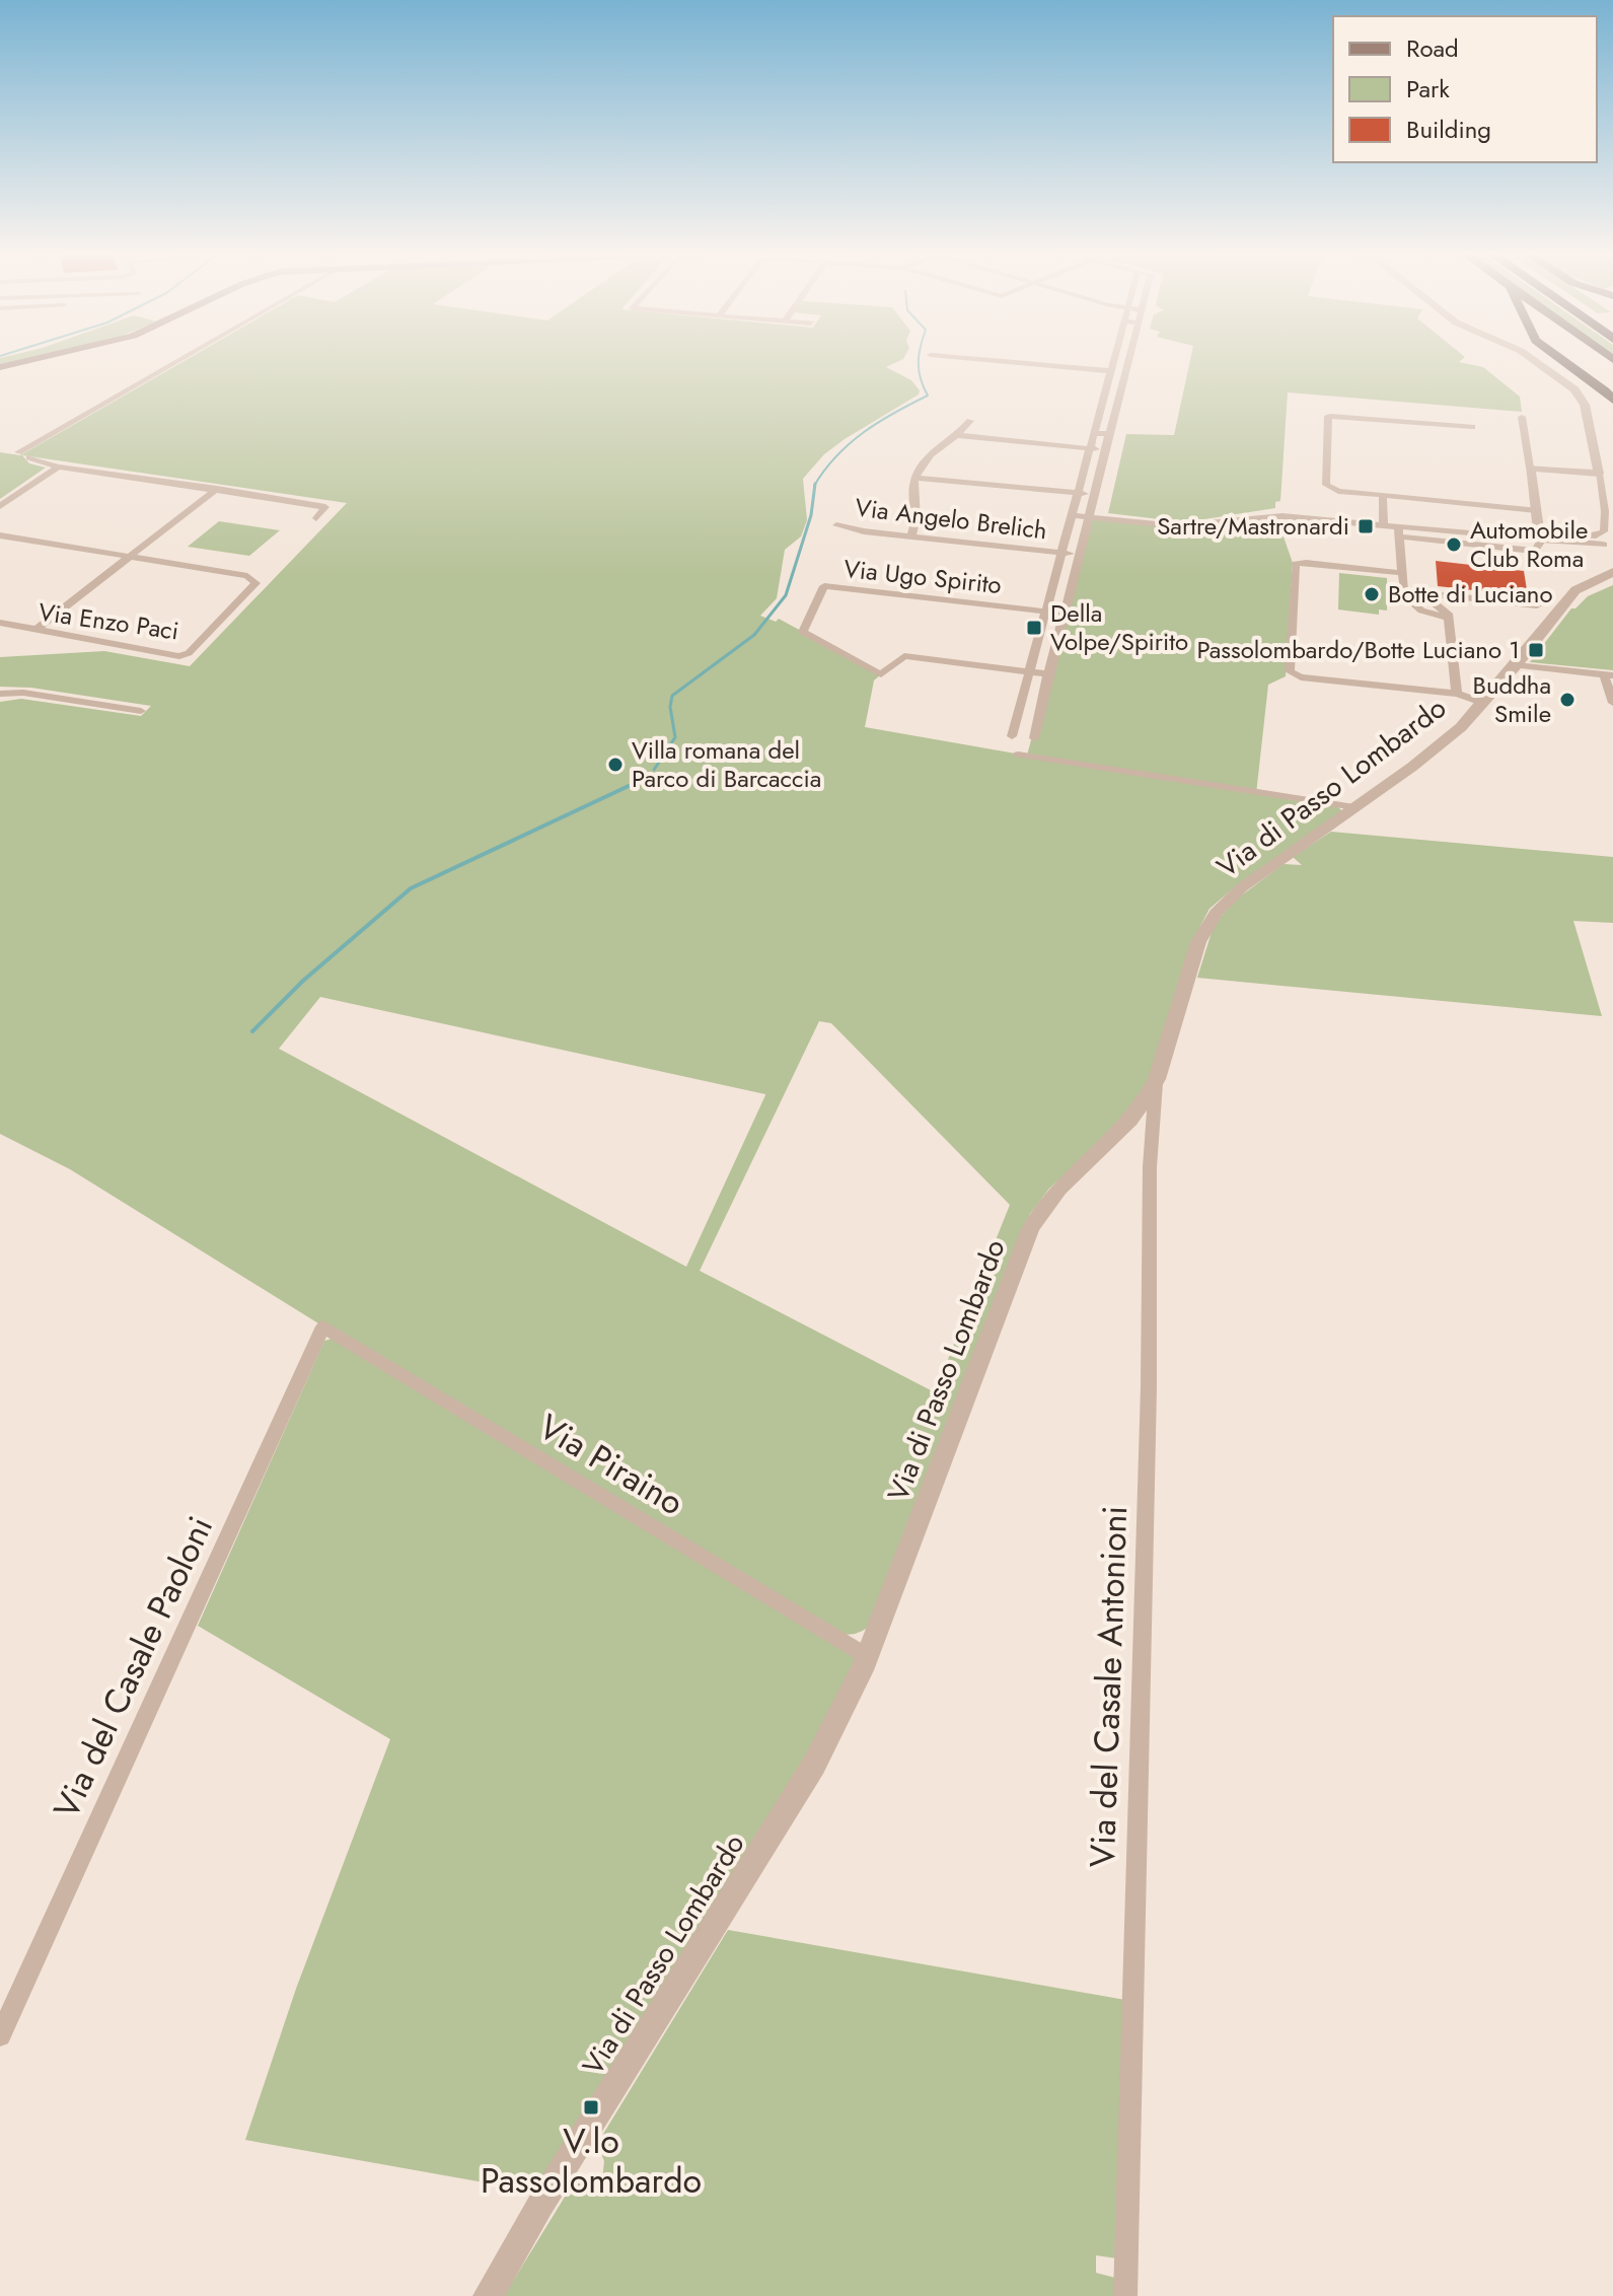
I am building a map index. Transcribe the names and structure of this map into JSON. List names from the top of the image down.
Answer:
{
  "streets": {
    "street": [
      "Via Angelo Brelich",
      "Via Ugo Spirito",
      "Via Enzo Paci",
      "Via di Passo Lombardo",
      "Via Piraino",
      "Via del Casale Paoloni",
      "Via del Casale Antonioni"
    ]
  },
  "crossings": [
    ["Via di Passo Lombardo", "Via Piraino"],
    ["Via di Passo Lombardo", "Via del Casale Antonioni"],
    ["Via Piraino", "Via del Casale Paoloni"]
  ],
  "places": {
    "transit": [
      "Sartre/Mastronardi",
      "Della Volpe/Spirito",
      "Passolombardo/Botte Luciano 1",
      "V.lo Passolombardo"
    ],
    "other": [
      "Automobile Club Roma",
      "Botte di Luciano",
      "Buddha Smile",
      "Villa romana del Parco di Barcaccia"
    ]
  },
  "legend": ["Road", "Park", "Building"]
}
